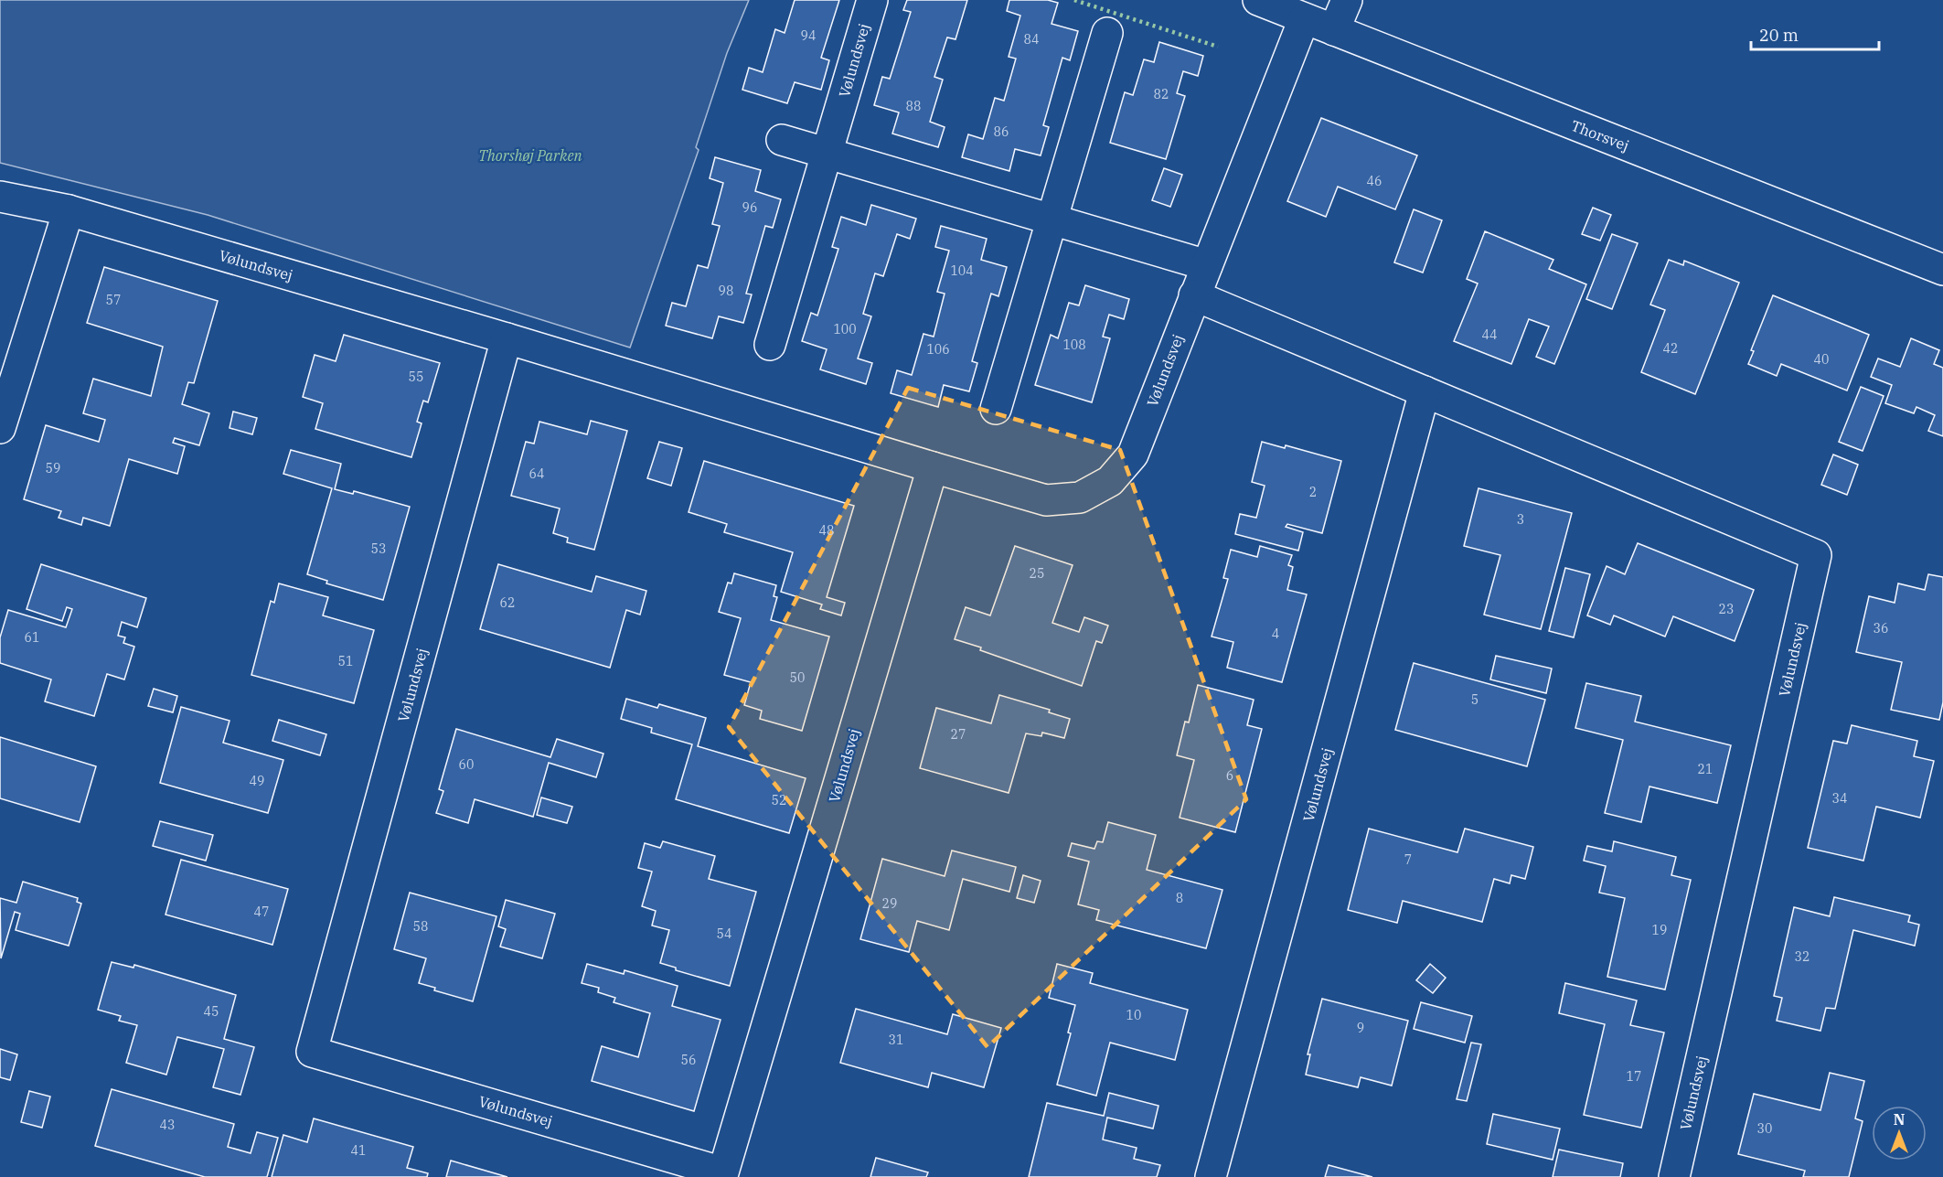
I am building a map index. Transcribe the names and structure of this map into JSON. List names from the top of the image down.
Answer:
{
  "streets": {
    "street": ["Vølundsvej", "Thorsvej"]
  },
  "crossings": [
    ["Vølundsvej", "Thorsvej"]
  ],
  "parks": ["Thorshøj Parken"],
  "house_numbers": [
    "94",
    "84",
    "82",
    "88",
    "86",
    "46",
    "96",
    "104",
    "98",
    "57",
    "100",
    "44",
    "108",
    "42",
    "106",
    "40",
    "55",
    "59",
    "64",
    "2",
    "3",
    "48",
    "53",
    "25",
    "62",
    "23",
    "36",
    "4",
    "61",
    "51",
    "50",
    "5",
    "27",
    "60",
    "21",
    "6",
    "49",
    "34",
    "52",
    "7",
    "8",
    "29",
    "47",
    "58",
    "19",
    "54",
    "32",
    "45",
    "10",
    "9",
    "31",
    "56",
    "17",
    "43",
    "30",
    "41"
  ],
  "scale_bar": "20 m",
  "north": "top"
}
